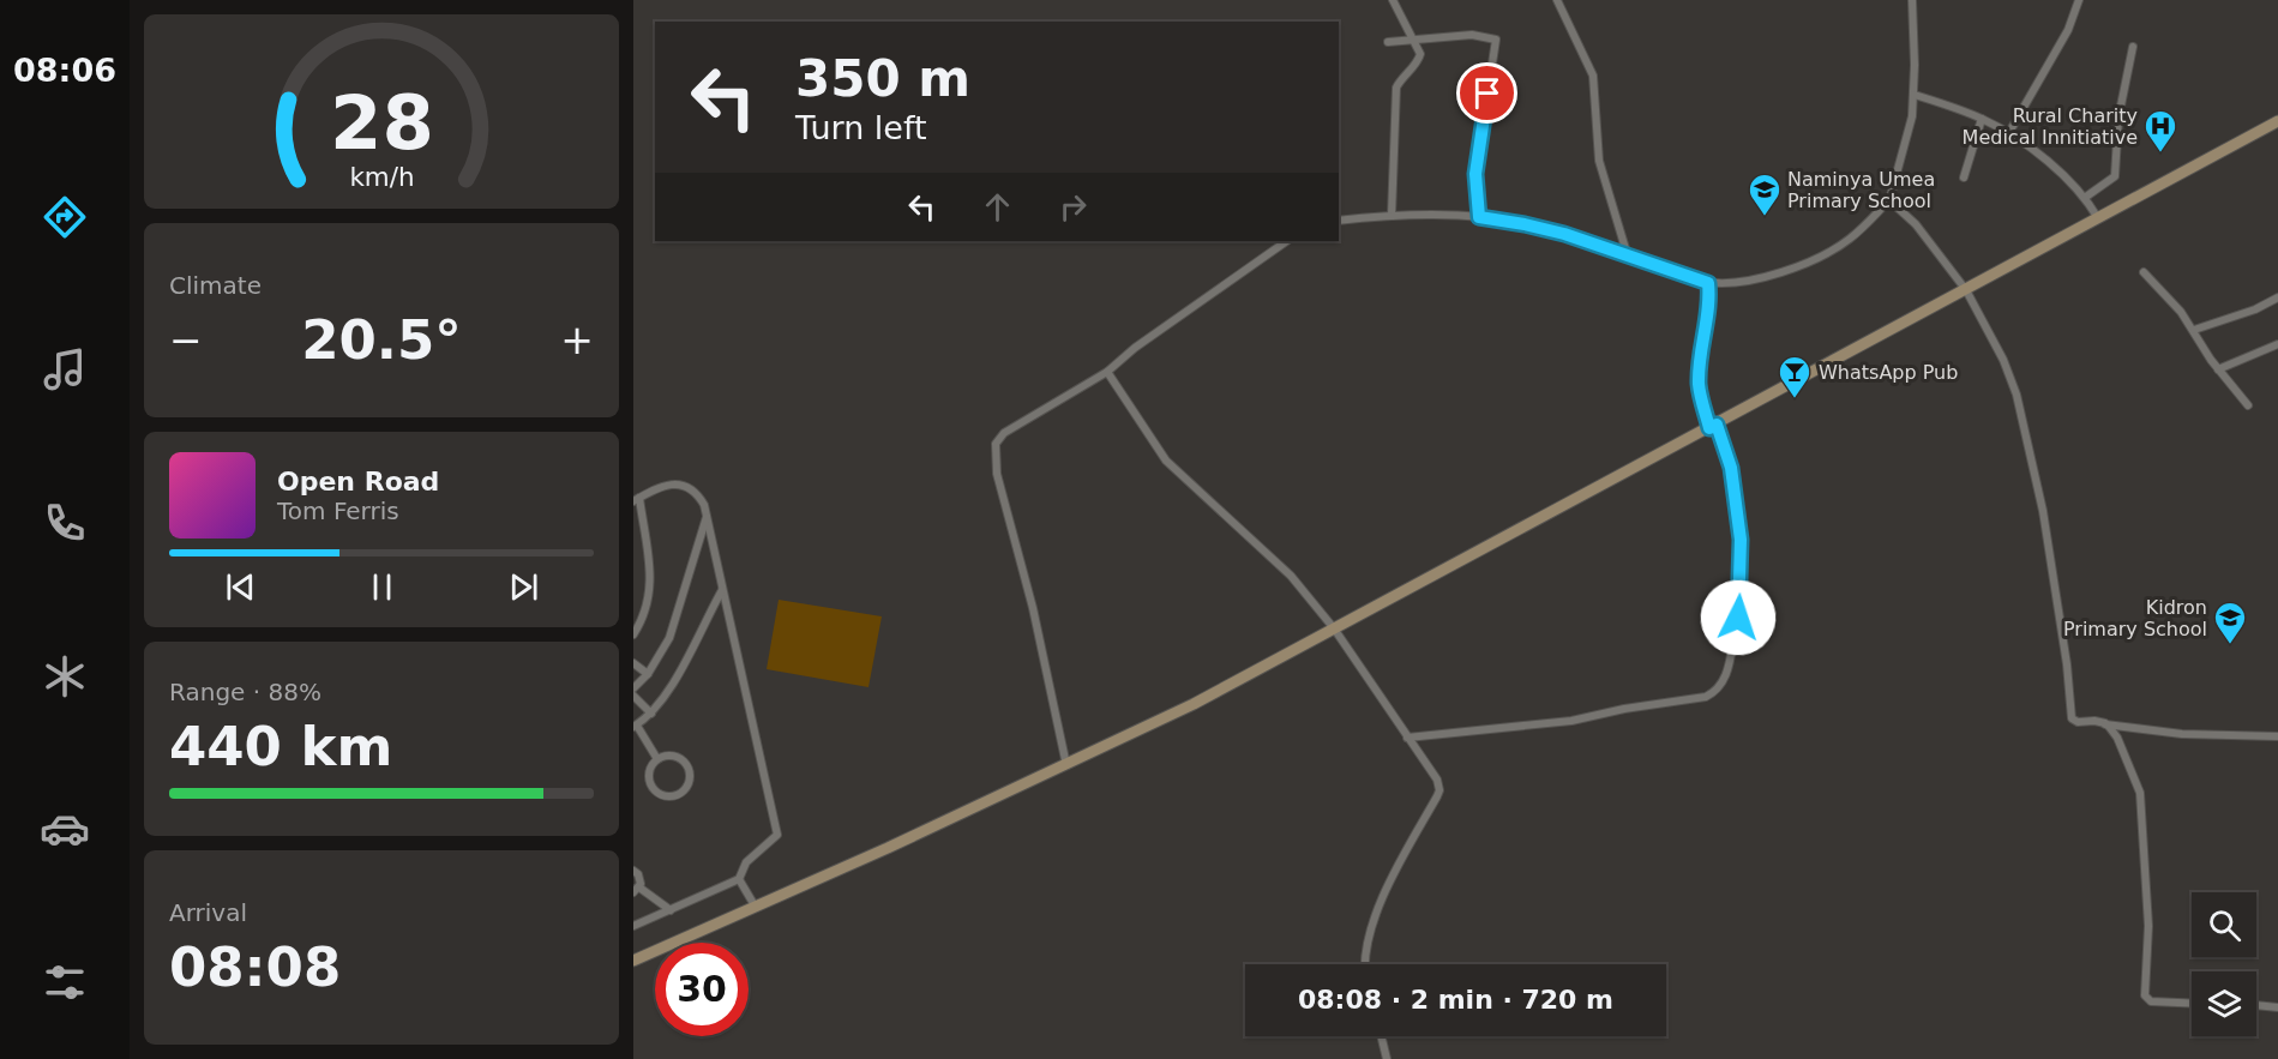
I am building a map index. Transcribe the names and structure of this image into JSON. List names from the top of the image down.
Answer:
{
  "places": {
    "hospital": ["Rural Charity Medical Innitiative"],
    "school or university": ["Naminya Umea Primary School", "Kidron Primary School"],
    "bar": ["WhatsApp Pub"]
  },
  "page": {
    "tabs": "08:06",
    "turn": ["350 m", "Turn left"],
    "tile": [
      "Climate",
      ["Range · 88%", "440 km"],
      ["Arrival", "08:08"]
    ],
    "heat": ["−", "20.5°", "+"],
    "song": ["Open Road", "Tom Ferris"],
    "limit": "30",
    "trip": "08:08 · 2 min · 720 m",
    "gauge": ["28", "km/h"]
  }
}
